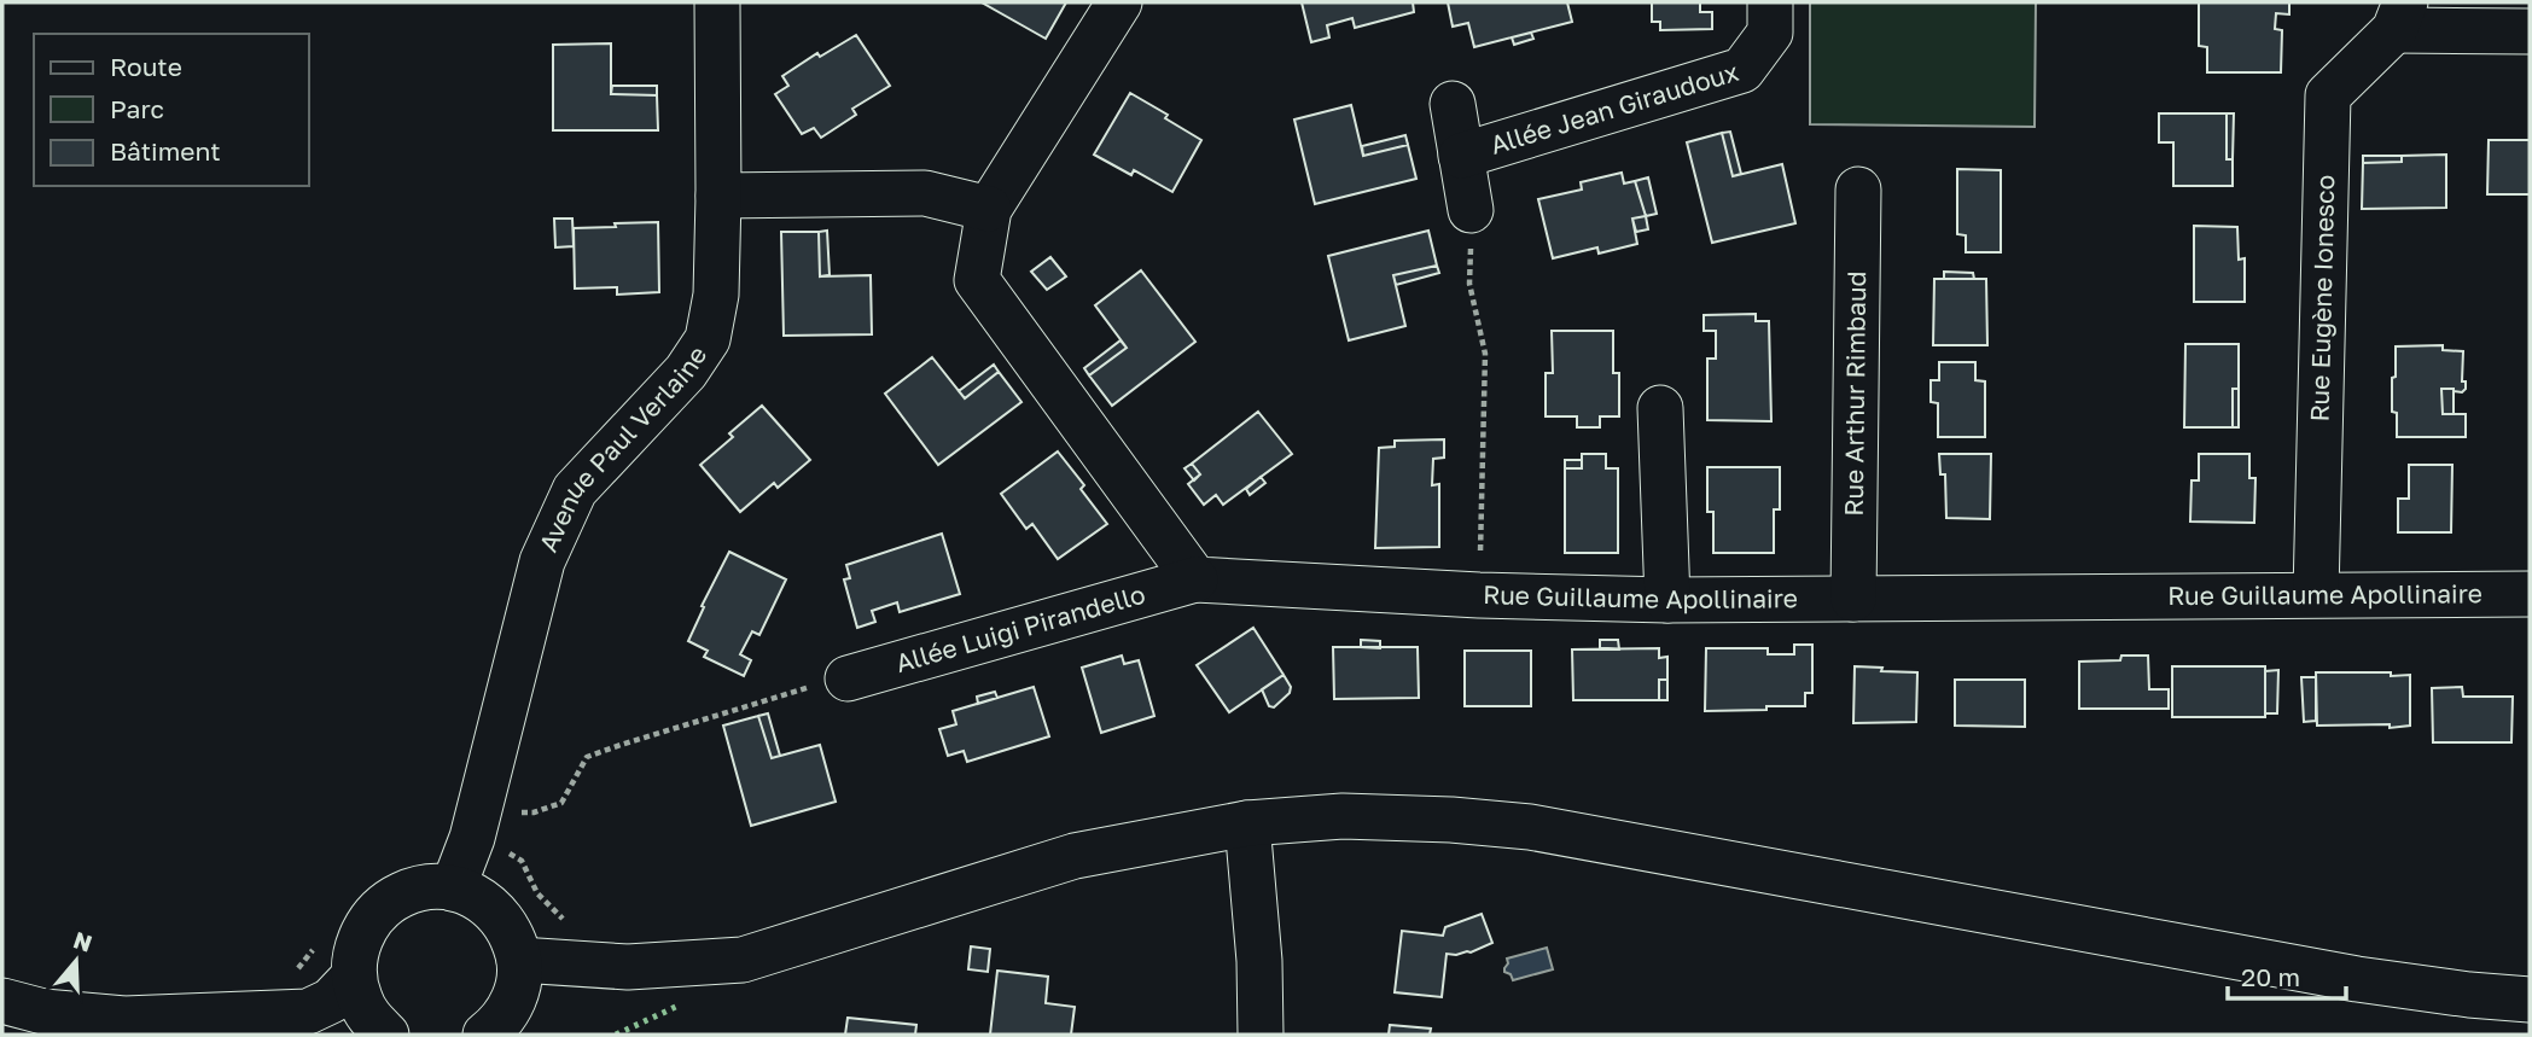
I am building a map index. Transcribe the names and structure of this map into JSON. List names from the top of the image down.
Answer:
{
  "streets": {
    "street": [
      "Allée Jean Giraudoux",
      "Rue Eugène Ionesco",
      "Rue Arthur Rimbaud",
      "Avenue Paul Verlaine",
      "Rue Guillaume Apollinaire",
      "Allée Luigi Pirandello"
    ]
  },
  "crossings": [
    ["Rue Eugène Ionesco", "Rue Guillaume Apollinaire"],
    ["Rue Arthur Rimbaud", "Rue Guillaume Apollinaire"],
    ["Rue Guillaume Apollinaire", "Allée Luigi Pirandello"]
  ],
  "legend": ["Route", "Parc", "Bâtiment"],
  "scale_bar": "20 m",
  "north": "top"
}
